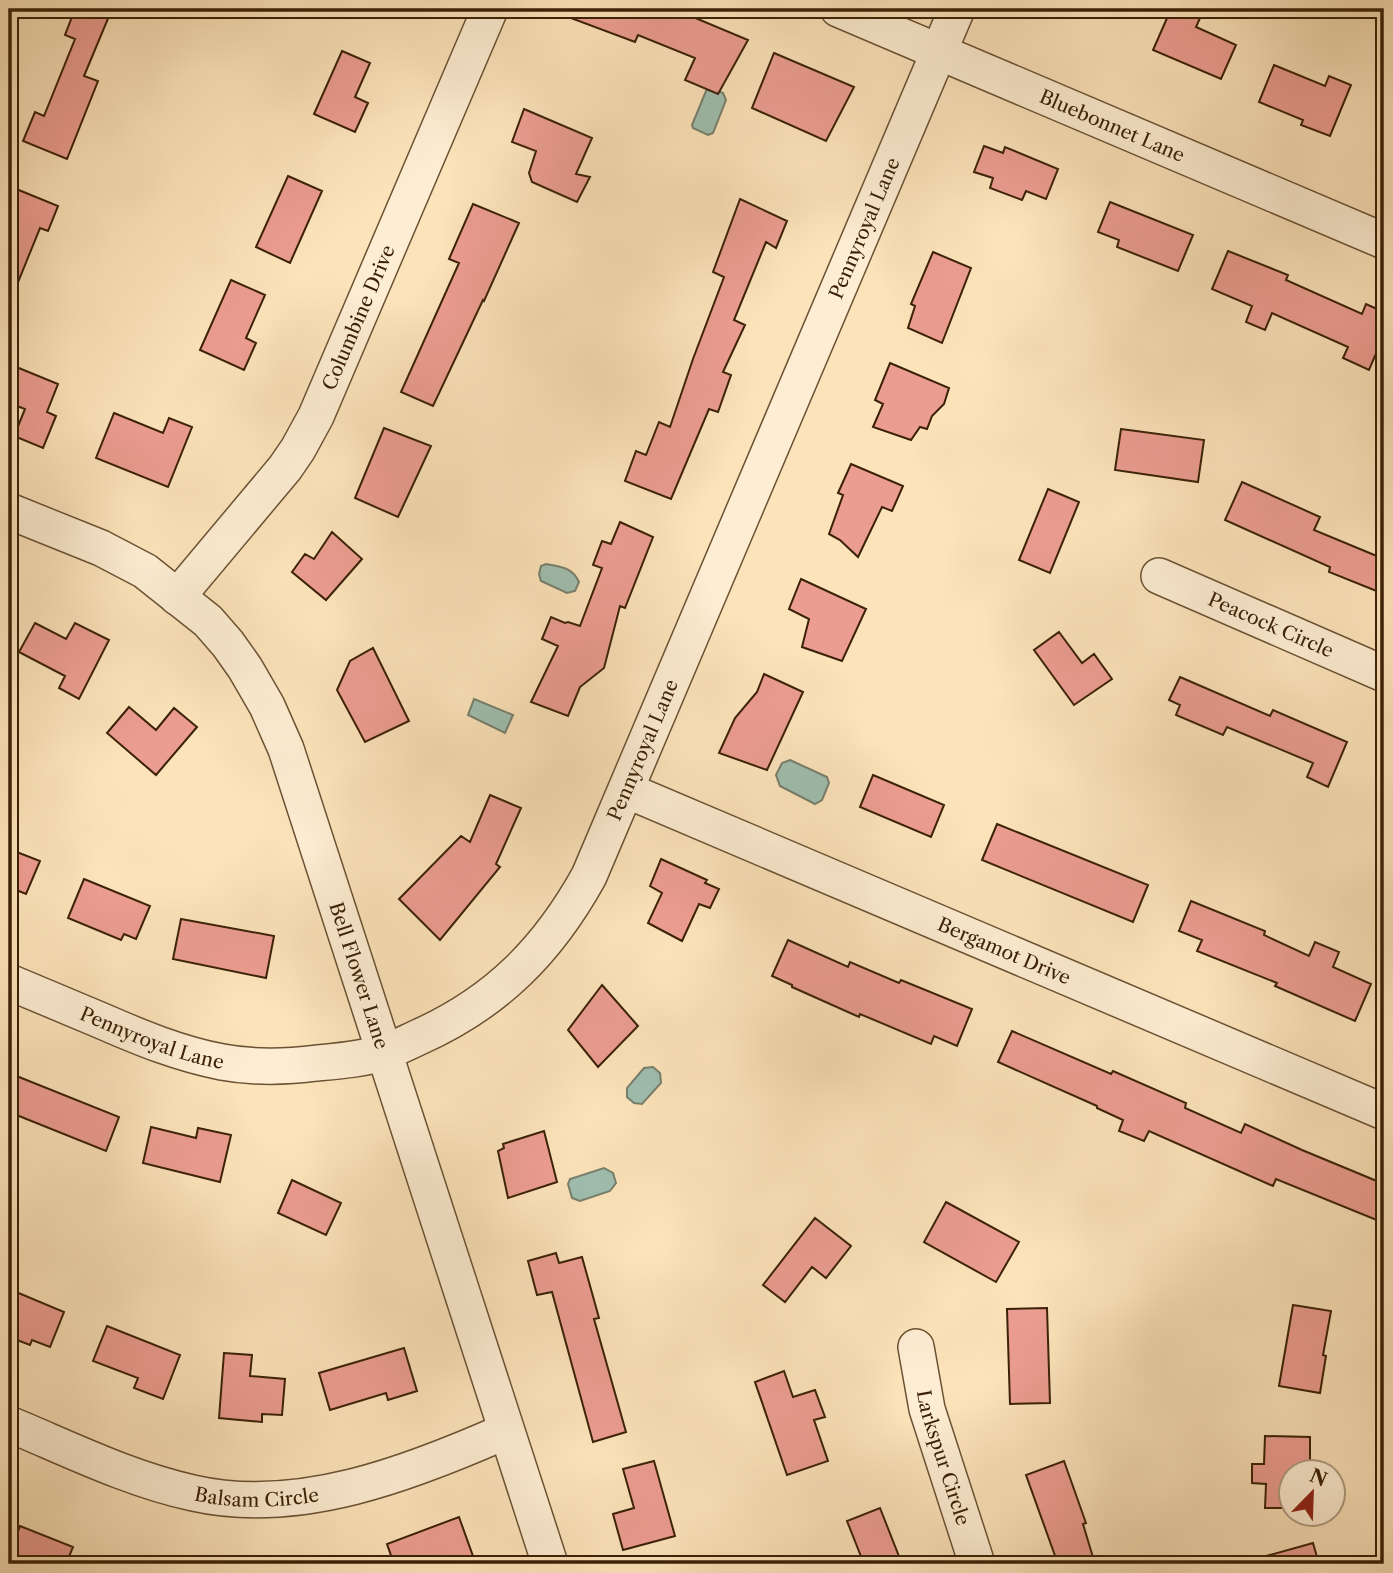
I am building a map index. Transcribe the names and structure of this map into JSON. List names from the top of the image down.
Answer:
{
  "streets": {
    "street": [
      "Bluebonnet Lane",
      "Pennyroyal Lane",
      "Columbine Drive",
      "Peacock Circle",
      "Bergamot Drive",
      "Bell Flower Lane",
      "Larkspur Circle",
      "Balsam Circle"
    ]
  },
  "crossings": [
    ["Bluebonnet Lane", "Pennyroyal Lane"],
    ["Pennyroyal Lane", "Bergamot Drive"],
    ["Pennyroyal Lane", "Bell Flower Lane"],
    ["Columbine Drive", "Bell Flower Lane"],
    ["Bell Flower Lane", "Balsam Circle"]
  ],
  "north": "top right"
}
